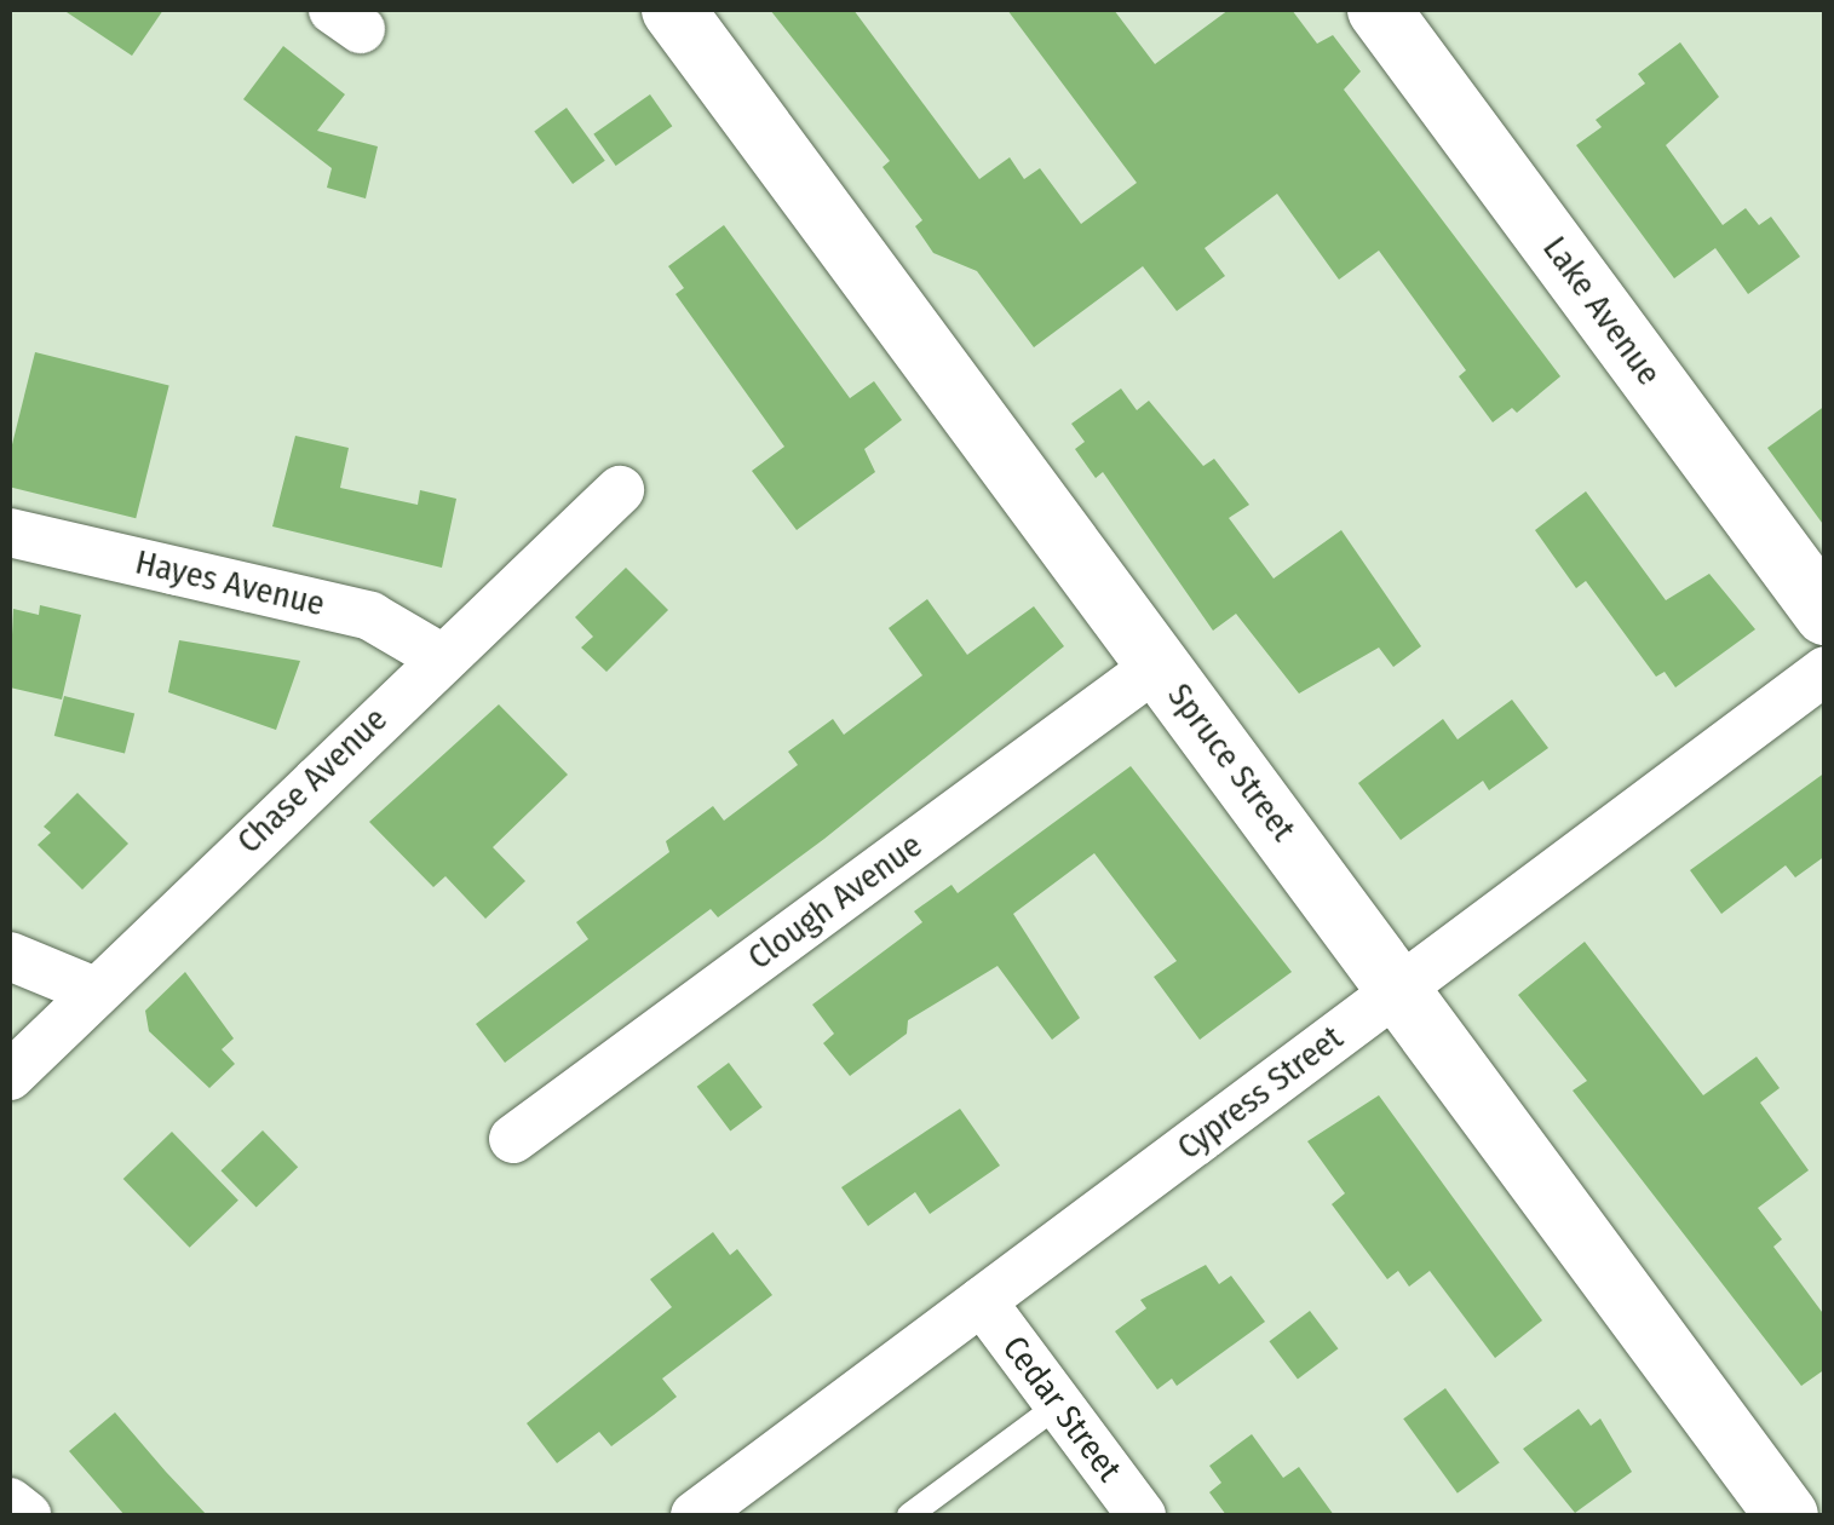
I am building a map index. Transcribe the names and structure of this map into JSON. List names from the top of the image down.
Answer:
{
  "streets": {
    "street": [
      "Lake Avenue",
      "Hayes Avenue",
      "Spruce Street",
      "Chase Avenue",
      "Clough Avenue",
      "Cypress Street",
      "Cedar Street"
    ]
  },
  "crossings": [
    ["Hayes Avenue", "Chase Avenue"],
    ["Spruce Street", "Clough Avenue"],
    ["Spruce Street", "Cypress Street"],
    ["Cypress Street", "Cedar Street"]
  ]
}
